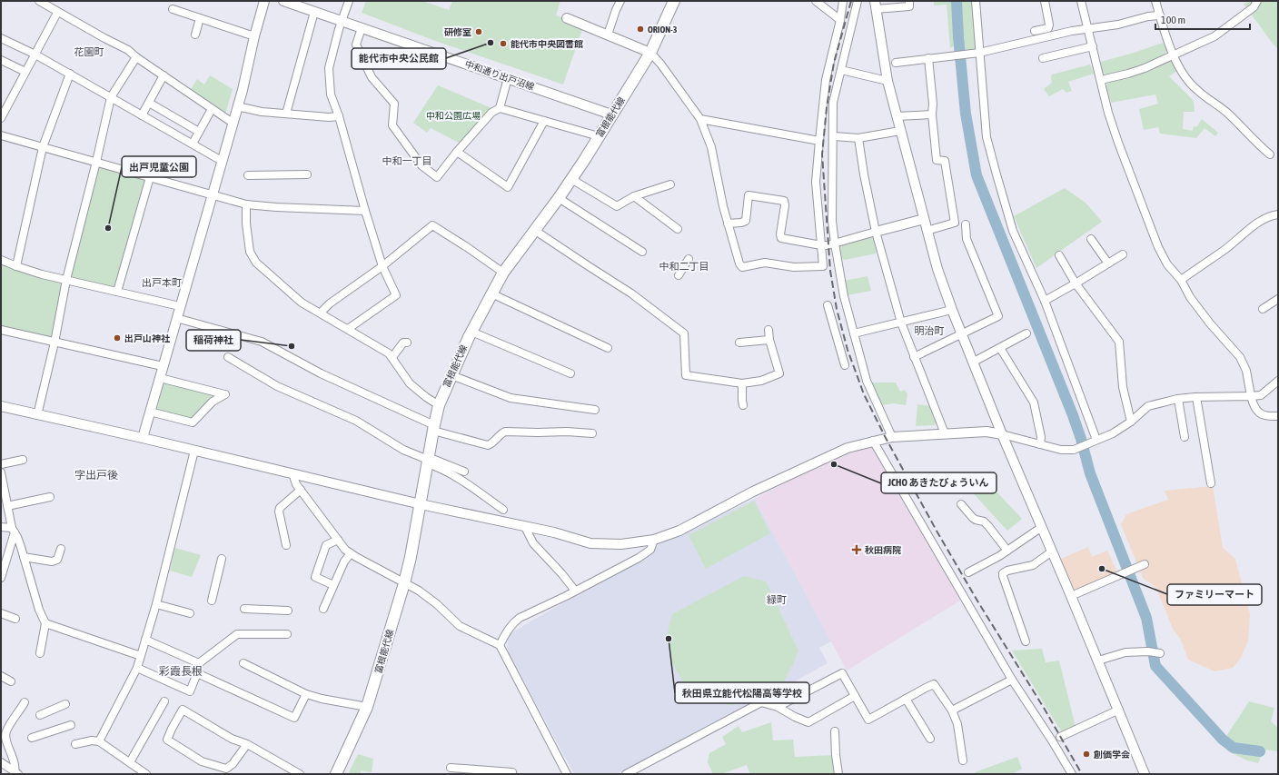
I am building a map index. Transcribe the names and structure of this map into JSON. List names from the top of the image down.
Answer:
{
  "streets": {
    "main road": ["富根能代線"],
    "street": ["中和通り出戸沼線"]
  },
  "crossings": [
    ["中和通り出戸沼線", "富根能代線"]
  ],
  "districts": [
    "花園町",
    "中和一丁目",
    "中和二丁目",
    "出戸本町",
    "明治町",
    "字出戸後",
    "緑町",
    "彩霞長根"
  ],
  "parks": ["中和公園広場"],
  "places": {
    "other": [
      "ORION-3",
      "研修室",
      "能代市中央公民館",
      "能代市中央図書館",
      "出戸児童公園",
      "出戸山神社",
      "稲荷神社",
      "JCHO あきたびょういん",
      "ファミリーマート",
      "秋田県立能代松陽高等学校",
      "創価学会"
    ],
    "health": ["秋田病院"]
  },
  "scale_bar": "100 m"
}
